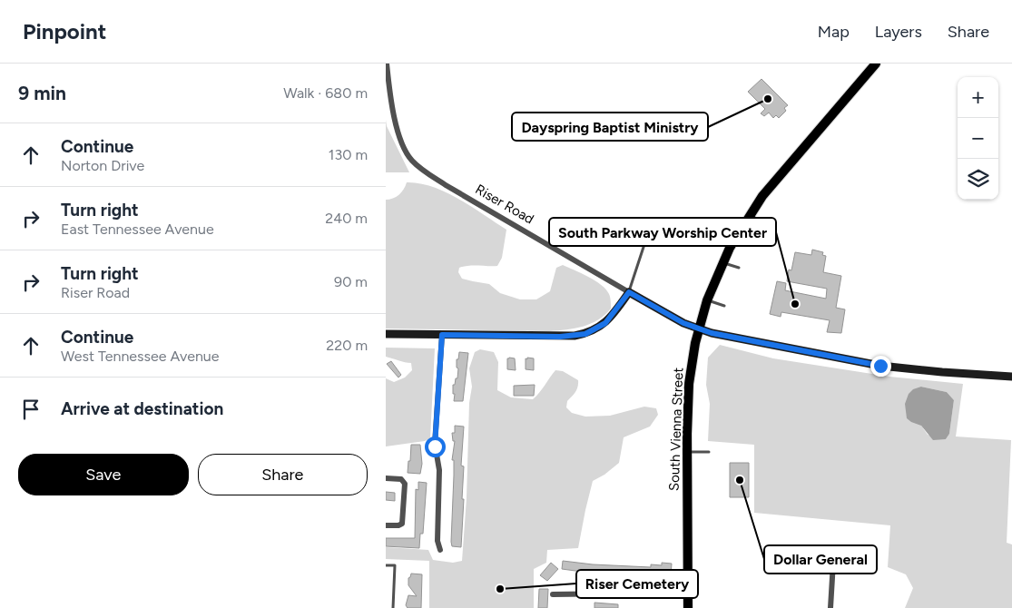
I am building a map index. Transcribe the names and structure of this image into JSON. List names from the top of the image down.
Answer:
{
  "streets": {
    "highway": ["South Vienna Street"],
    "main road": ["Riser Road"]
  },
  "crossings": [
    ["Riser Road", "South Vienna Street"]
  ],
  "places": [
    "Dayspring Baptist Ministry",
    "South Parkway Worship Center",
    "Dollar General",
    "Riser Cemetery"
  ],
  "page": {
    "header": "Pinpoint",
    "nav": ["Map", "Layers", "Share"],
    "heading": ["9 min", "Walk · 680 m"],
    "map_buttons": ["+", "−"],
    "list": [
      ["Continue", "Norton Drive", "130 m"],
      ["Turn right", "East Tennessee Avenue", "240 m"],
      ["Turn right", "Riser Road", "90 m"],
      ["Continue", "West Tennessee Avenue", "220 m"],
      "Arrive at destination"
    ],
    "buttons": ["Save", "Share"]
  }
}
